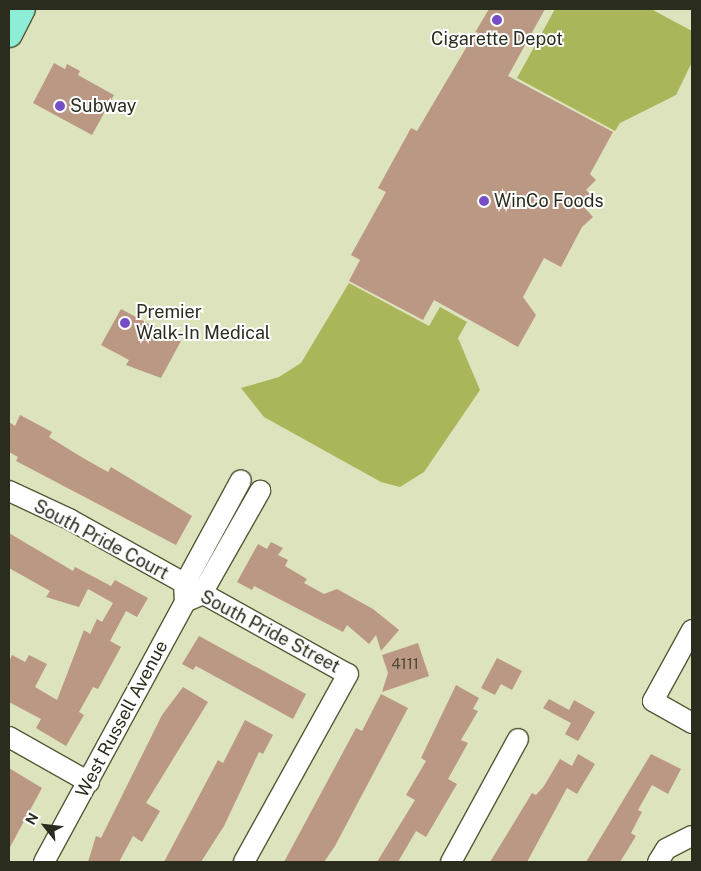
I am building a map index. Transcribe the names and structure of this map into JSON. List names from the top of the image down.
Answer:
{
  "streets": {
    "street": ["South Pride Court", "South Pride Street", "West Russell Avenue"]
  },
  "crossings": [
    ["South Pride Court", "South Pride Street"],
    ["South Pride Court", "West Russell Avenue"],
    ["South Pride Street", "West Russell Avenue"]
  ],
  "places": [
    "Cigarette Depot",
    "Subway",
    "WinCo Foods",
    "Premier Walk-In Medical"
  ],
  "house_numbers": ["4111"],
  "north": "top left"
}
